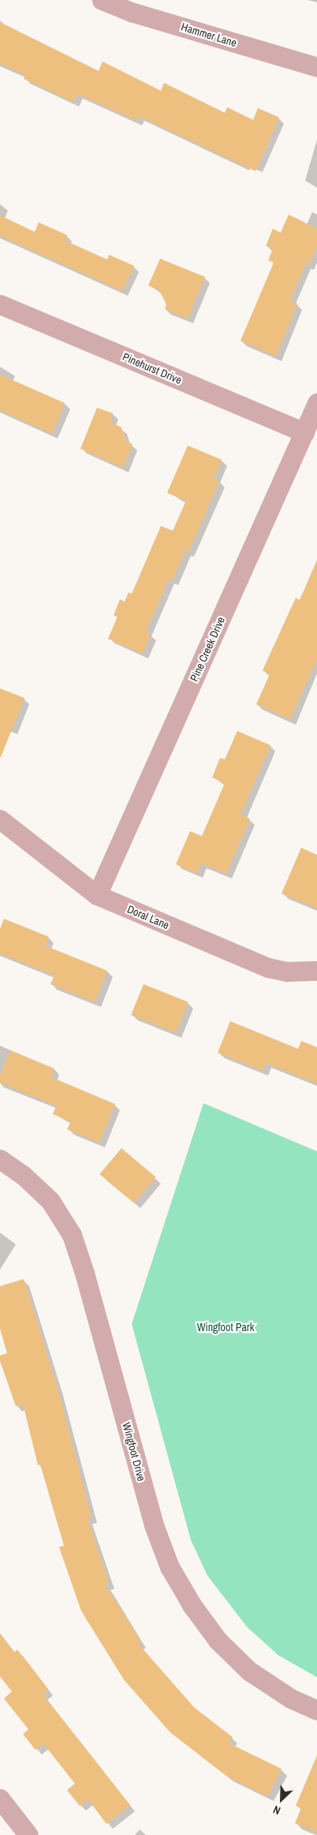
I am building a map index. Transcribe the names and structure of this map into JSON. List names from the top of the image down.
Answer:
{
  "streets": {
    "street": [
      "Hammer Lane",
      "Pinehurst Drive",
      "Pine Creek Drive",
      "Doral Lane",
      "Wingfoot Drive"
    ]
  },
  "crossings": [
    ["Pinehurst Drive", "Pine Creek Drive"],
    ["Pine Creek Drive", "Doral Lane"]
  ],
  "parks": ["Wingfoot Park"],
  "north": "bottom left"
}
